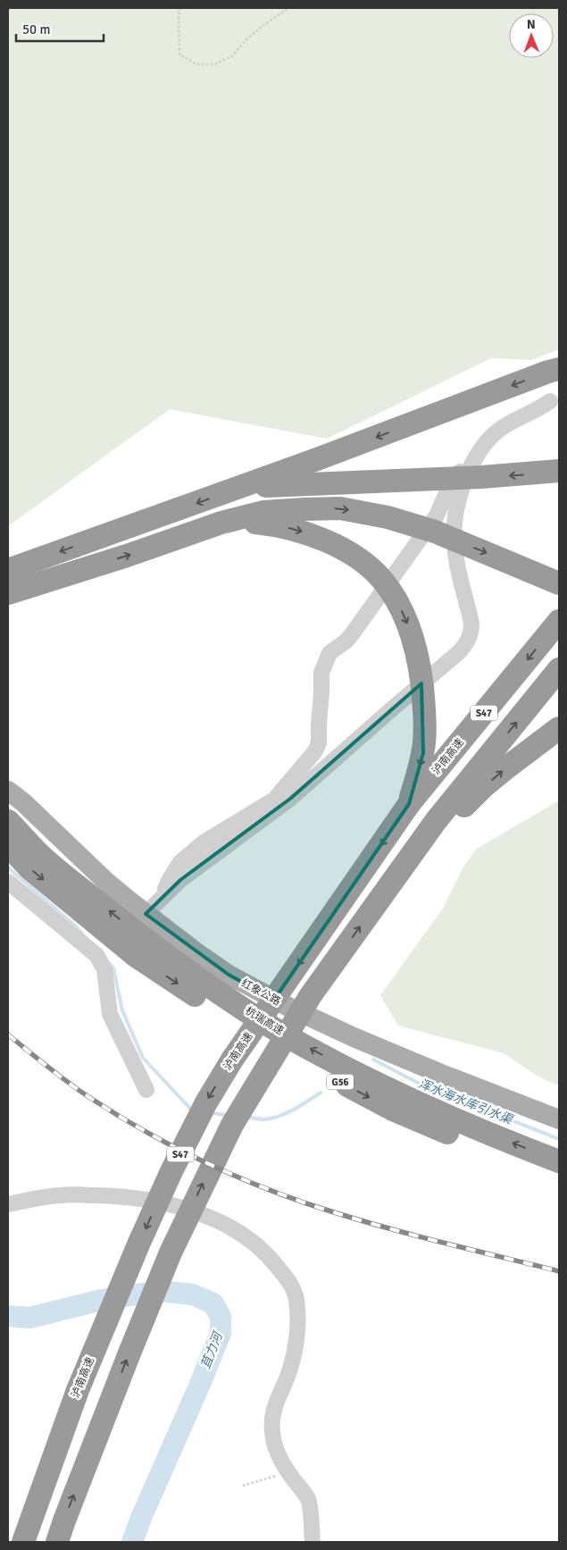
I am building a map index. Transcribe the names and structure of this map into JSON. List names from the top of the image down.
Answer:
{
  "streets": {
    "highway": [
      "S47",
      "泸南高速",
      "杭瑞高速",
      "G56"
    ],
    "main road": ["红象公路"]
  },
  "water": ["浑水海水库引水渠", "苴力河"],
  "scale_bar": "50 m",
  "north": "top"
}
